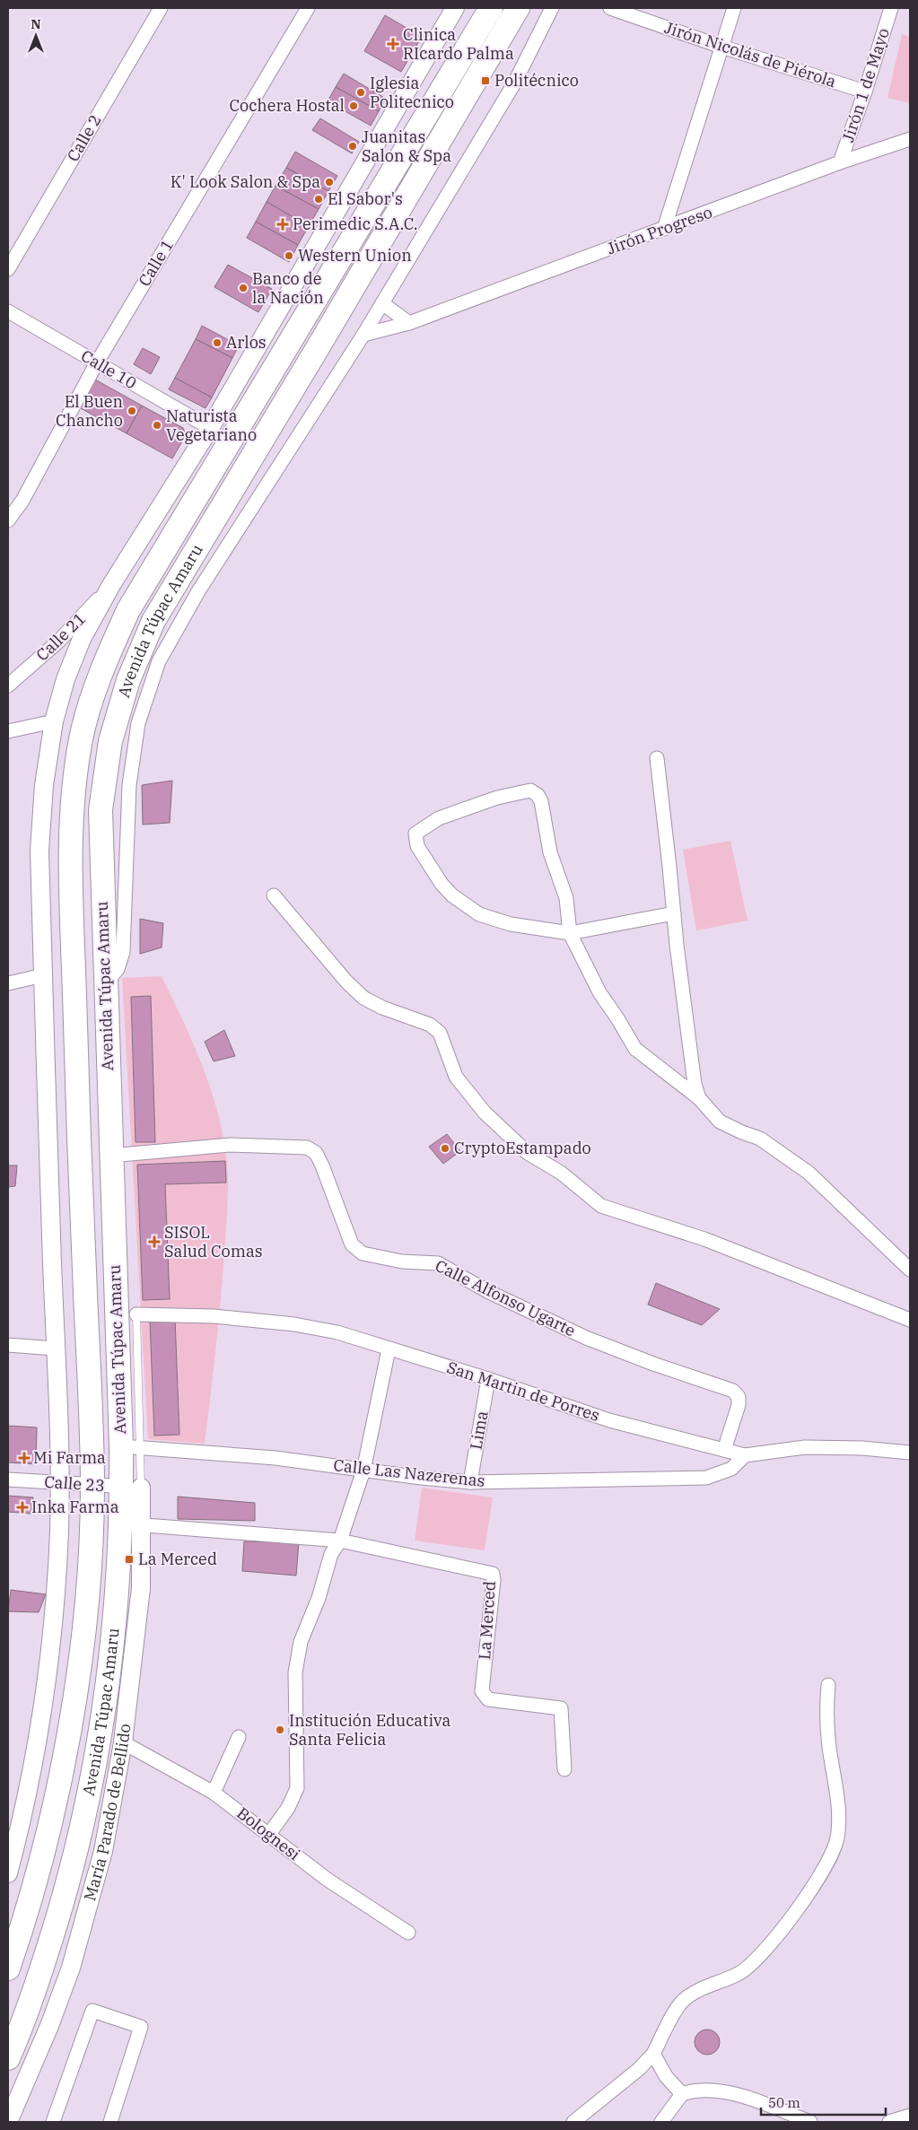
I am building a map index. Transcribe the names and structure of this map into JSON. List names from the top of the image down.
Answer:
{
  "streets": {
    "highway": ["Avenida Túpac Amaru"],
    "main road": ["María Parado de Bellido"],
    "street": [
      "Jirón Nicolás de Piérola",
      "Jirón 1 de Mayo",
      "Calle 2",
      "Jirón Progreso",
      "Calle 1",
      "Calle 10",
      "Calle 21",
      "Calle Alfonso Ugarte",
      "San Martin de Porres",
      "Lima",
      "Calle Las Nazerenas",
      "Calle 23",
      "La Merced",
      "Bolognesi"
    ]
  },
  "crossings": [
    ["Jirón Nicolás de Piérola", "Jirón 1 de Mayo"],
    ["Jirón 1 de Mayo", "Jirón Progreso"],
    ["Calle 1", "Calle 10"],
    ["Avenida Túpac Amaru", "Calle Alfonso Ugarte"],
    ["Avenida Túpac Amaru", "Calle Las Nazerenas"],
    ["Avenida Túpac Amaru", "Calle 23"],
    ["Avenida Túpac Amaru", "La Merced"],
    ["Avenida Túpac Amaru", "María Parado de Bellido"],
    ["Calle Alfonso Ugarte", "San Martin de Porres"],
    ["San Martin de Porres", "Lima"],
    ["San Martin de Porres", "Calle Las Nazerenas"],
    ["Lima", "Calle Las Nazerenas"],
    ["La Merced", "María Parado de Bellido"],
    ["María Parado de Bellido", "Bolognesi"]
  ],
  "places": {
    "health": [
      "Clinica RIcardo Palma",
      "Perimedic S.A.C.",
      "SISOL Salud Comas",
      "Mi Farma",
      "Inka Farma"
    ],
    "transit": ["Politécnico", "La Merced"],
    "other": [
      "Iglesia Politecnico",
      "Cochera Hostal",
      "Juanitas Salon & Spa",
      "K' Look Salon & Spa",
      "El Sabor's",
      "Western Union",
      "Banco de la Nación",
      "Arlos",
      "El Buen Chancho",
      "Naturista Vegetariano",
      "CryptoEstampado",
      "Institución Educativa Santa Felicia"
    ]
  },
  "scale_bar": "50 m",
  "north": "top"
}
